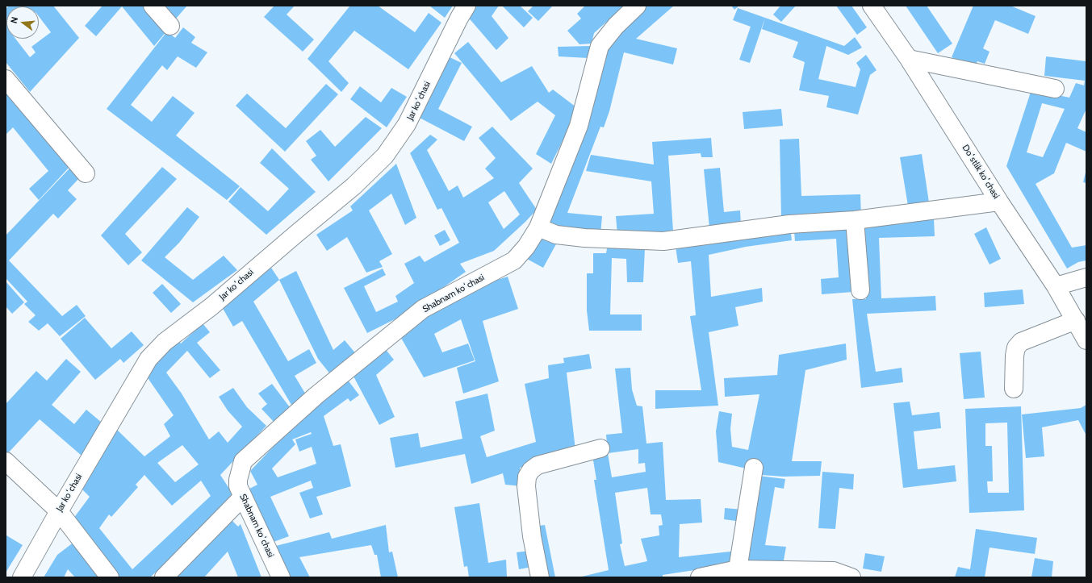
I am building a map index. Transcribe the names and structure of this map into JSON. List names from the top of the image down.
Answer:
{
  "streets": {
    "street": ["Jar koʻchasi", "Doʻstlik koʻchasi", "Shabnam koʻchasi"]
  },
  "north": "left"
}
